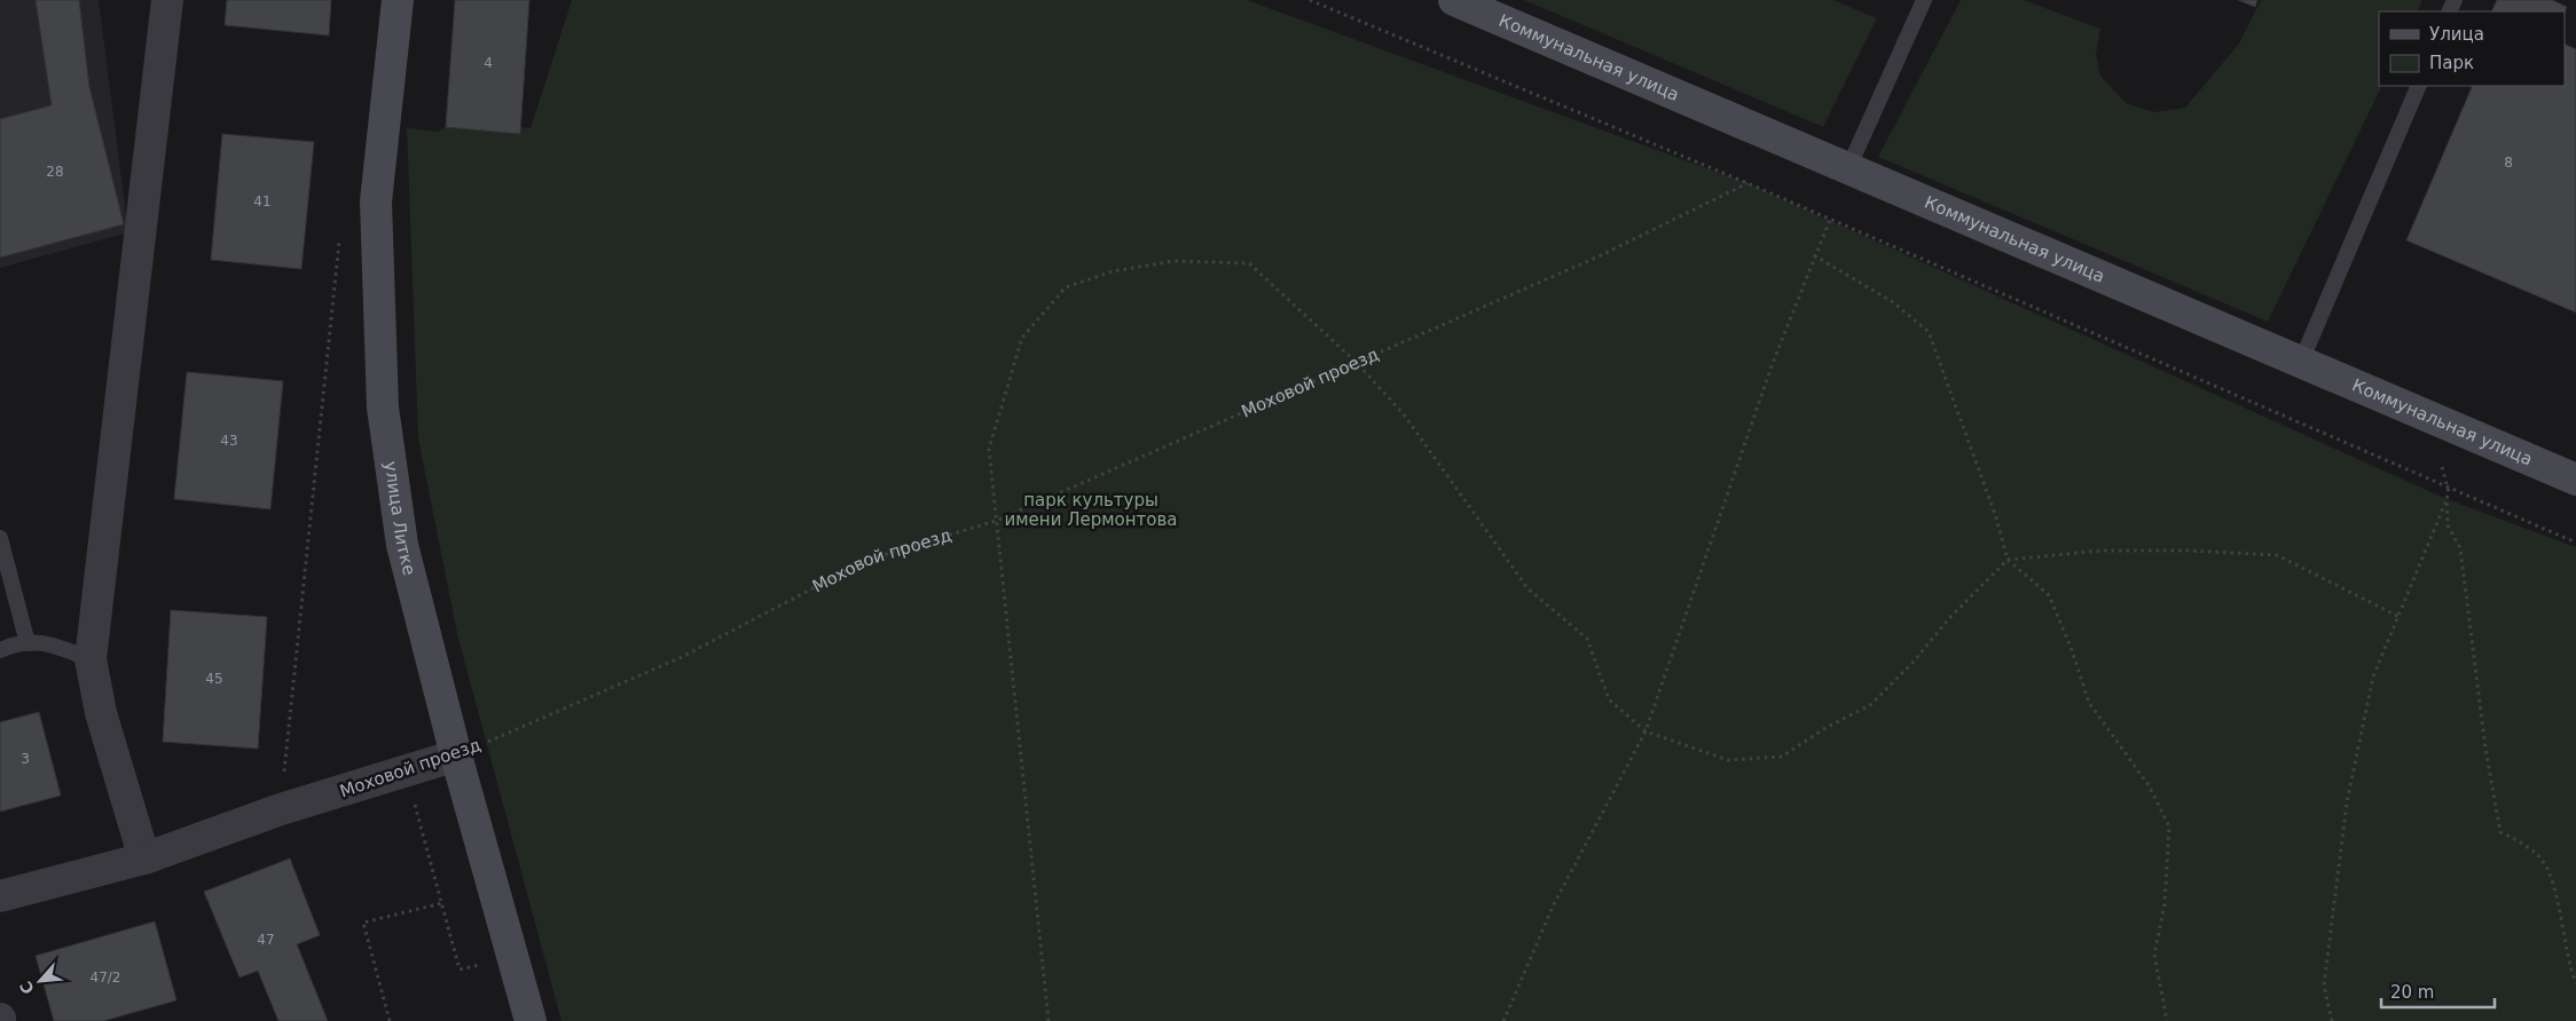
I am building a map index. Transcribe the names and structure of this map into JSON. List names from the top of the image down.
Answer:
{
  "streets": {
    "street": ["Коммунальная улица", "Моховой проезд", "улица Литке"]
  },
  "crossings": [
    ["Моховой проезд", "улица Литке"]
  ],
  "parks": ["парк культуры имени Лермонтова"],
  "house_numbers": [
    "4",
    "8",
    "28",
    "41",
    "43",
    "45",
    "3",
    "47",
    "47/2"
  ],
  "legend": ["Улица", "Парк"],
  "scale_bar": "20 m",
  "north": "bottom left"
}
